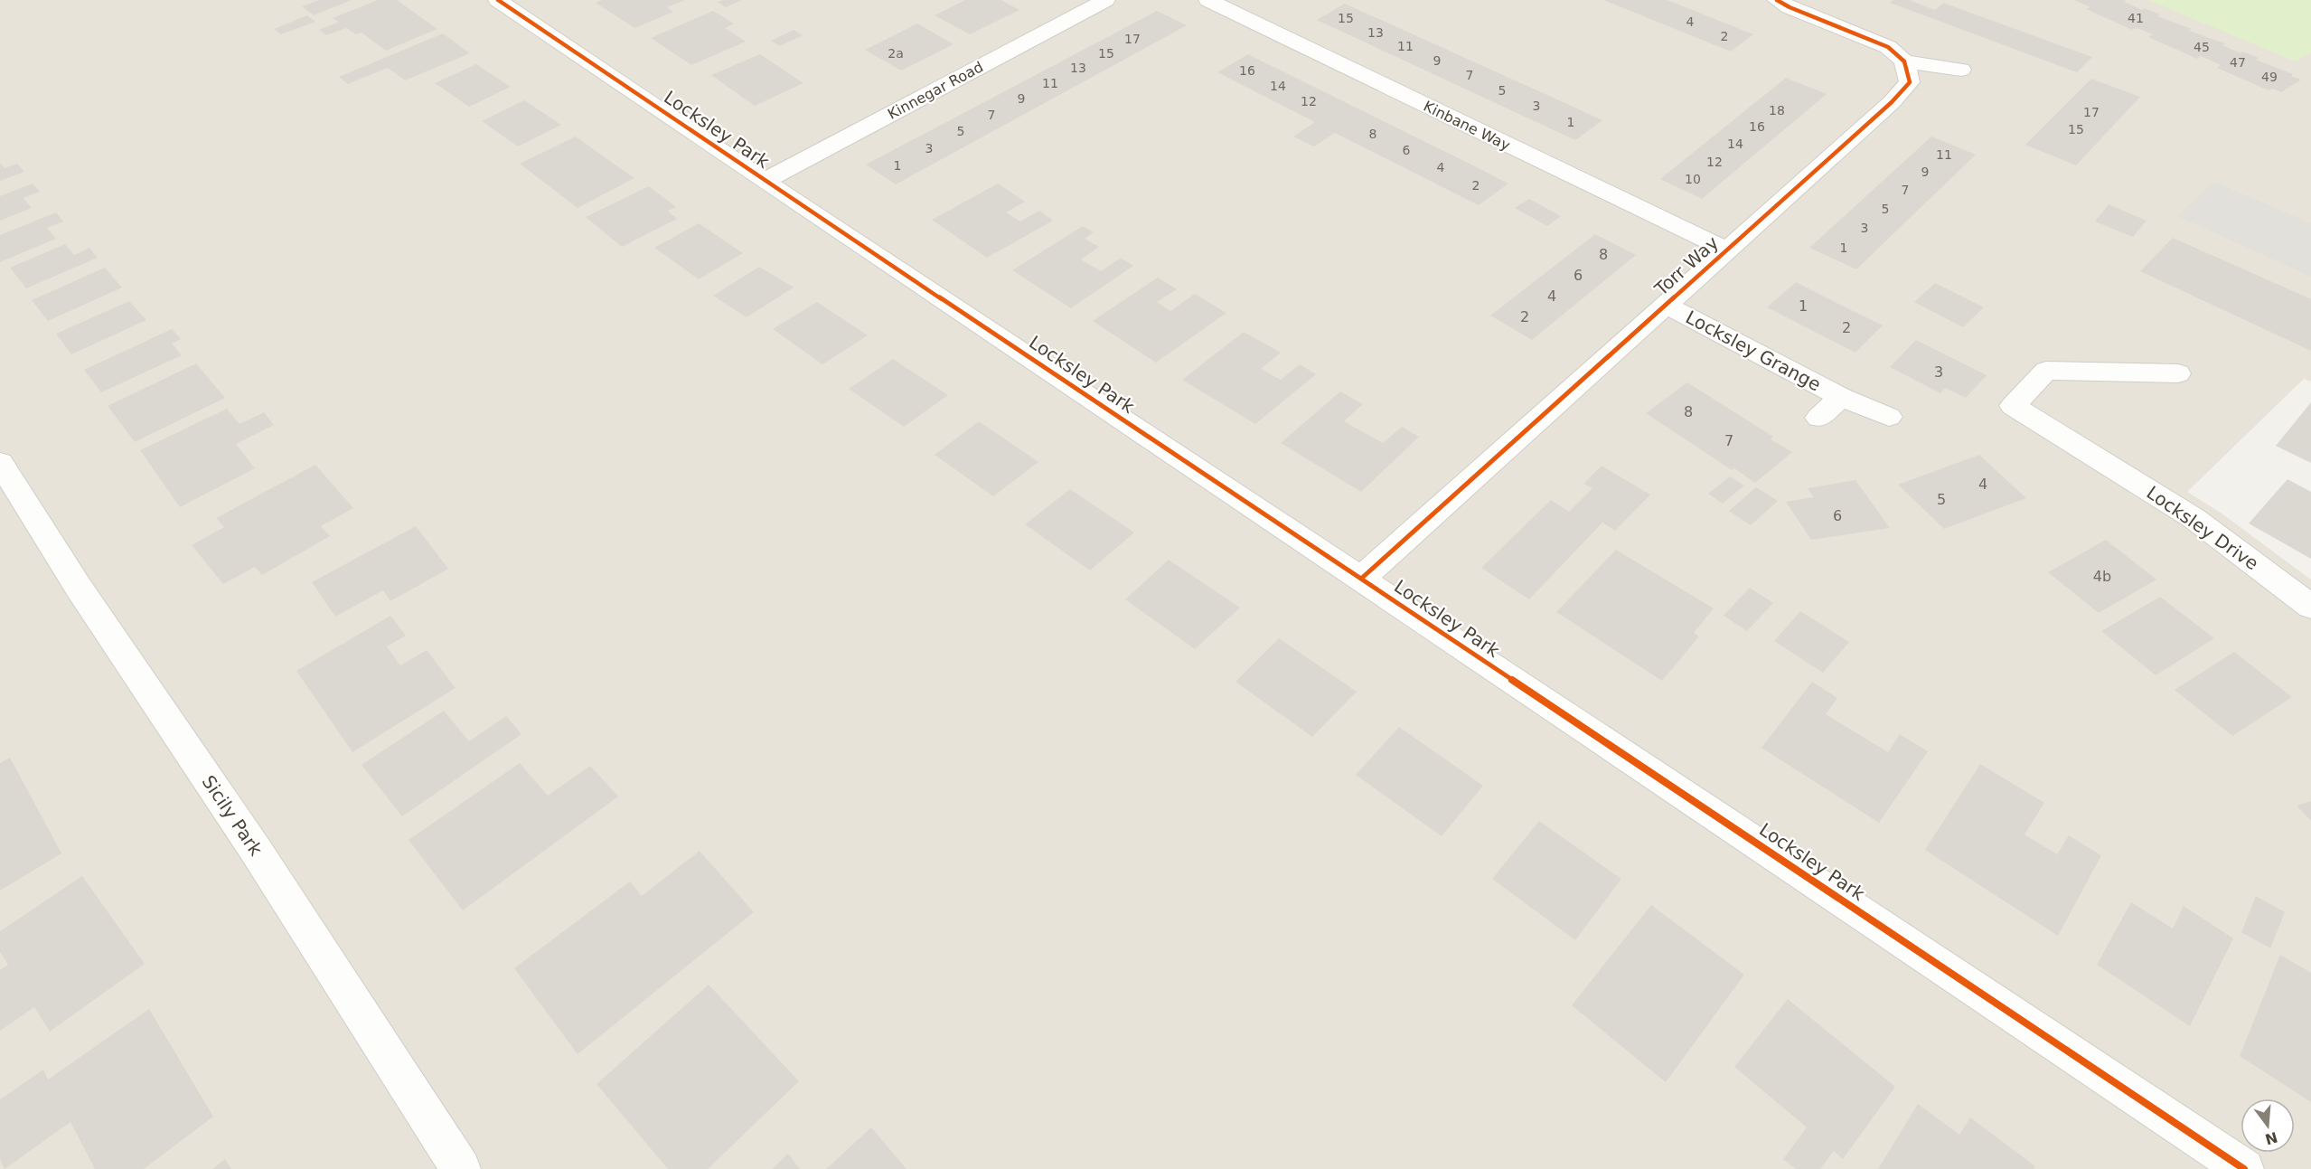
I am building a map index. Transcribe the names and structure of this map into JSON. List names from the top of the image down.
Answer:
{
  "streets": {
    "street": [
      "Kinnegar Road",
      "Kinbane Way",
      "Locksley Park",
      "Torr Way",
      "Locksley Grange",
      "Locksley Drive",
      "Sicily Park"
    ]
  },
  "crossings": [
    ["Kinnegar Road", "Locksley Park"],
    ["Kinbane Way", "Torr Way"],
    ["Locksley Park", "Torr Way"],
    ["Torr Way", "Locksley Grange"]
  ],
  "house_numbers": [
    "15",
    "41",
    "4",
    "13",
    "2",
    "17",
    "11",
    "45",
    "2a",
    "15",
    "9",
    "47",
    "13",
    "16",
    "7",
    "49",
    "11",
    "14",
    "5",
    "9",
    "12",
    "3",
    "18",
    "17",
    "7",
    "1",
    "16",
    "15",
    "5",
    "8",
    "14",
    "3",
    "6",
    "11",
    "12",
    "1",
    "4",
    "9",
    "10",
    "2",
    "7",
    "5",
    "3",
    "1",
    "8",
    "6",
    "4",
    "1",
    "2",
    "2",
    "3",
    "8",
    "7",
    "4",
    "5",
    "6",
    "4b"
  ],
  "north": "bottom"
}
